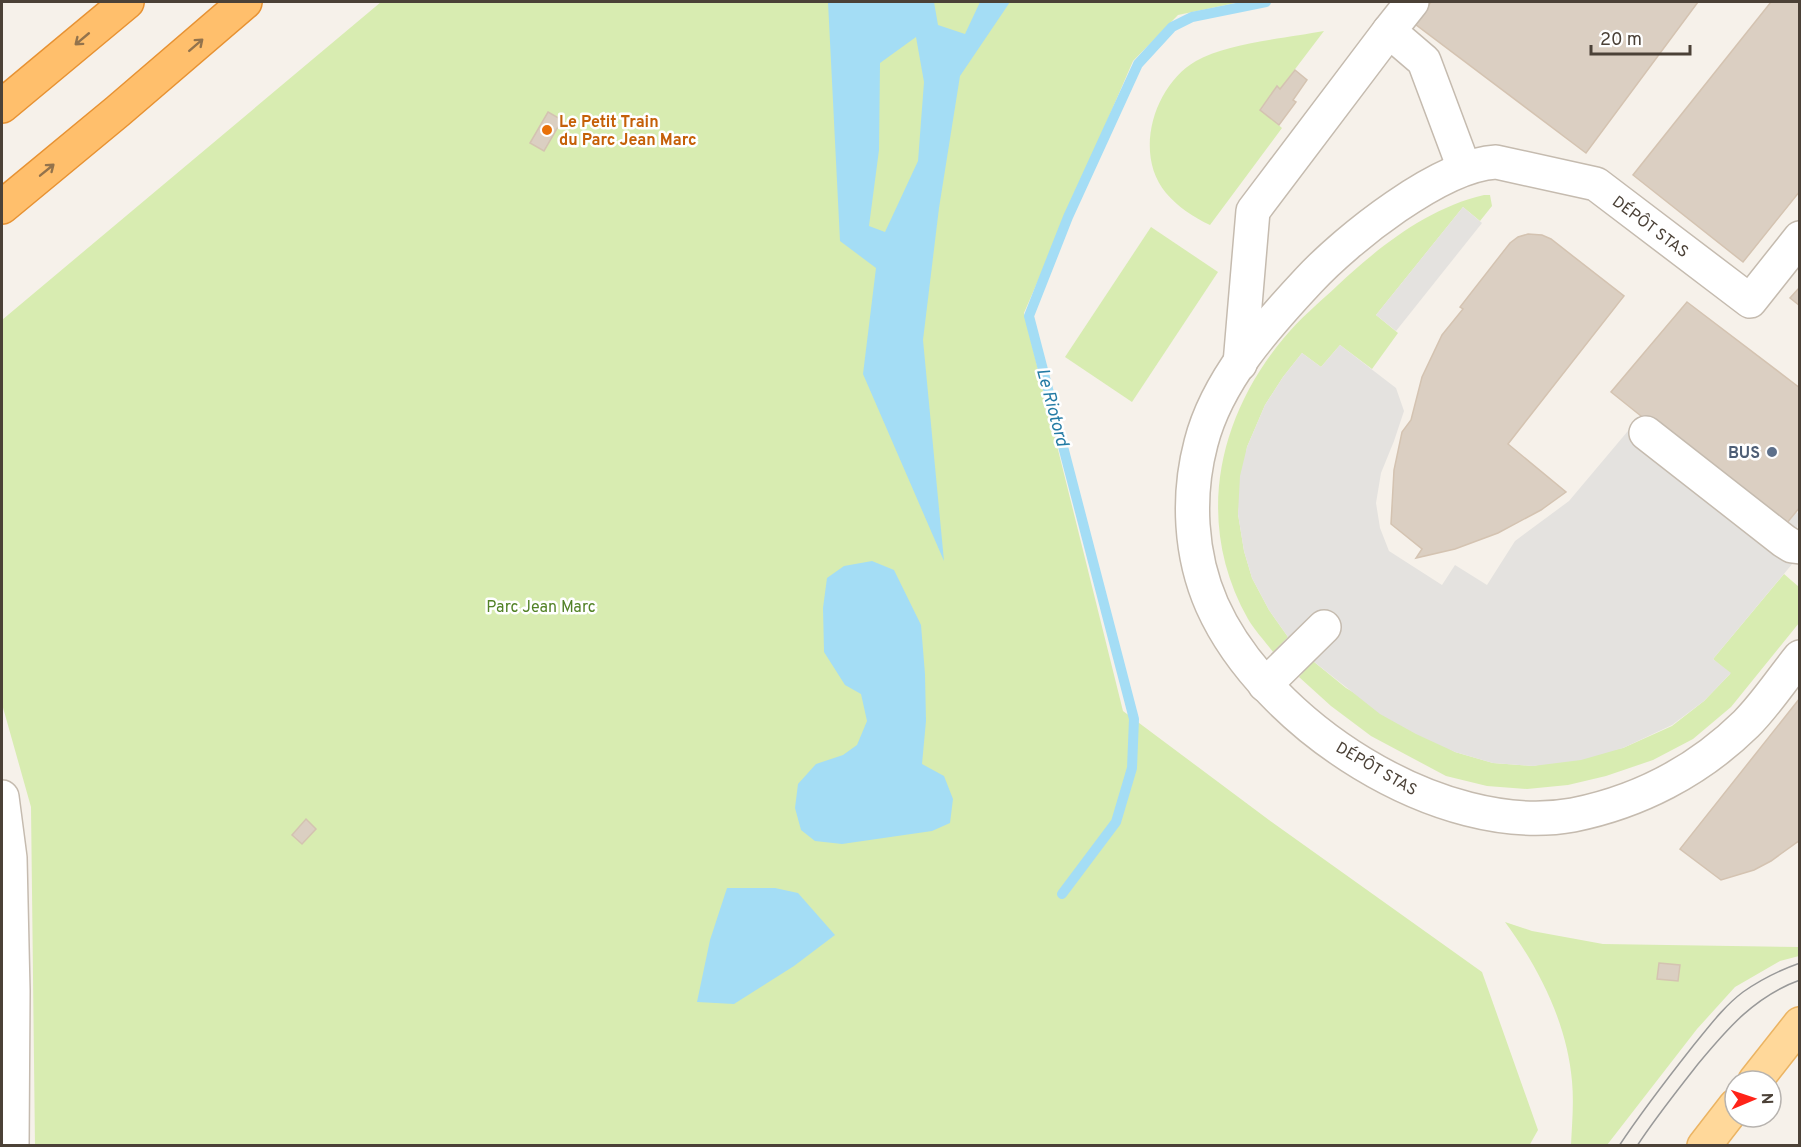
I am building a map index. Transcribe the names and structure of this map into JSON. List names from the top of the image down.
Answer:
{
  "streets": {
    "street": ["DÉPÔT STAS"]
  },
  "water": ["Le Riotord"],
  "parks": ["Parc Jean Marc"],
  "places": ["Le Petit Train du Parc Jean Marc", "BUS"],
  "scale_bar": "20 m",
  "north": "right"
}
